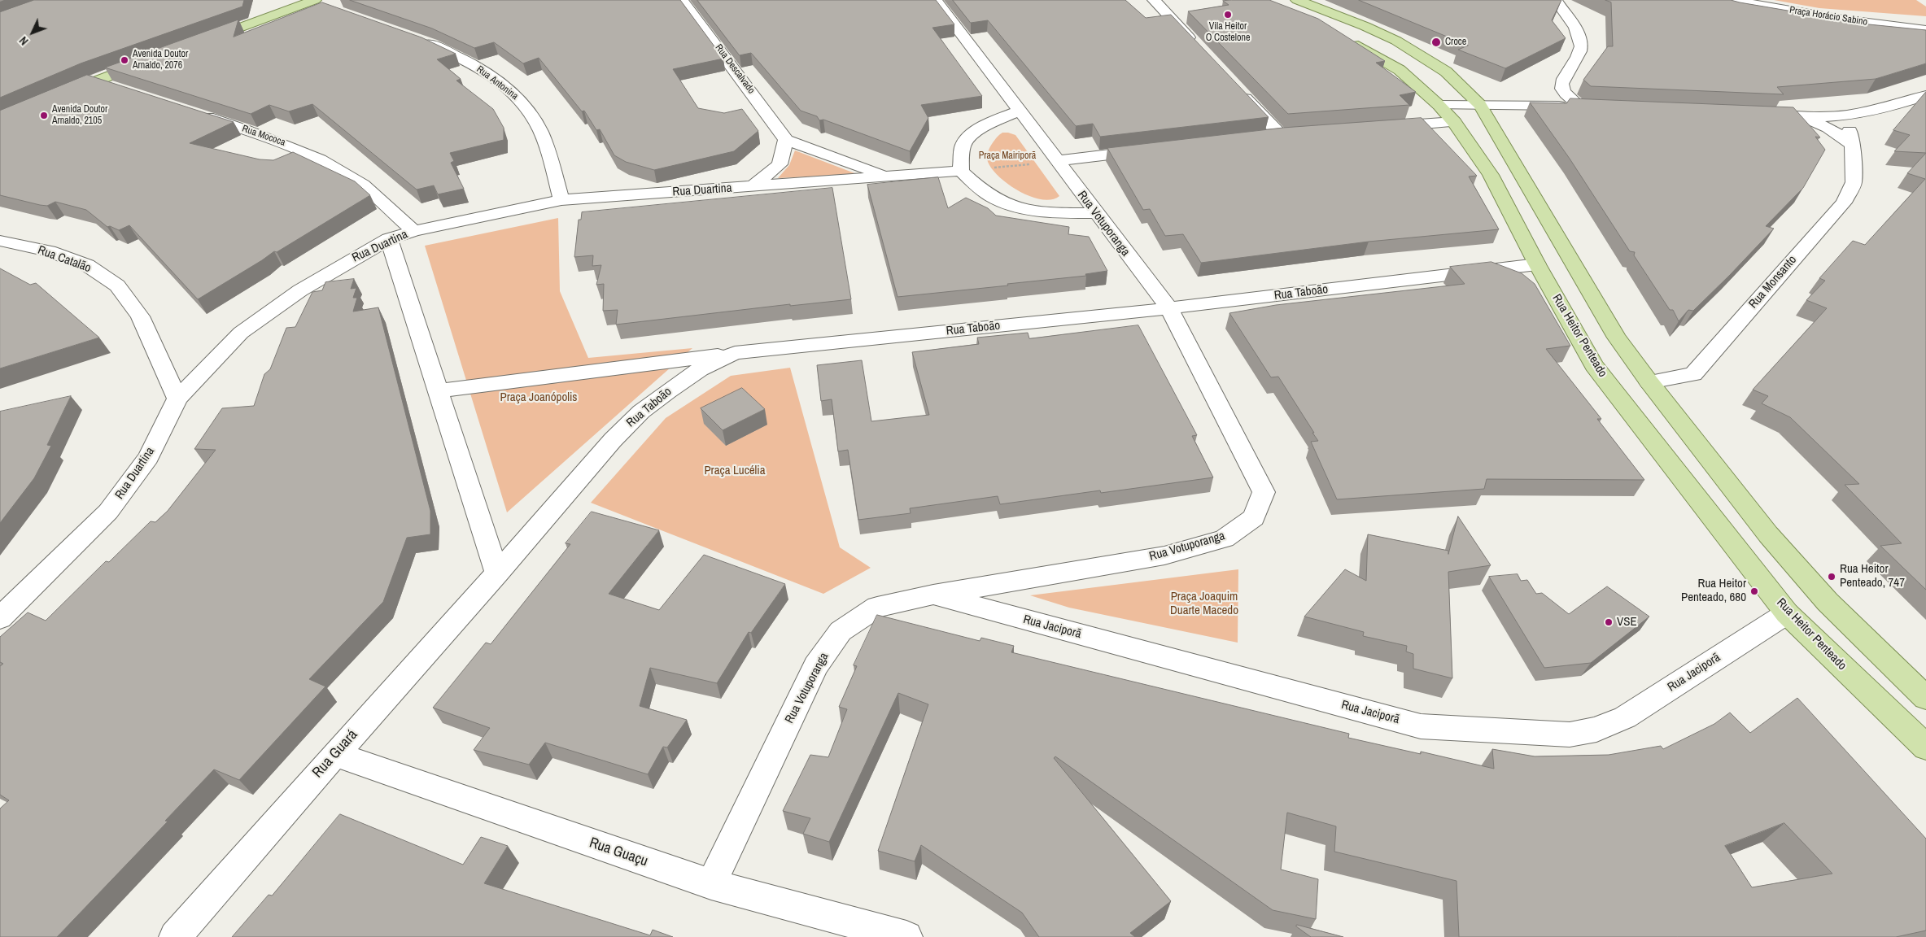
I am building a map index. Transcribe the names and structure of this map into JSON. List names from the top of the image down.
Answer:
{
  "streets": {
    "main road": ["Rua Heitor Penteado"],
    "street": [
      "Praça Horácio Sabino",
      "Rua Descalvado",
      "Rua Antonina",
      "Rua Mococa",
      "Rua Duartina",
      "Rua Votuporanga",
      "Rua Catalão",
      "Rua Monsanto",
      "Rua Taboão",
      "Rua Jaciporã",
      "Rua Guará",
      "Rua Guaçu"
    ]
  },
  "crossings": [
    ["Rua Antonina", "Rua Duartina"],
    ["Rua Mococa", "Rua Duartina"],
    ["Rua Duartina", "Rua Catalão"],
    ["Rua Votuporanga", "Rua Taboão"],
    ["Rua Votuporanga", "Rua Jaciporã"],
    ["Rua Votuporanga", "Rua Guaçu"],
    ["Rua Taboão", "Rua Heitor Penteado"],
    ["Rua Taboão", "Rua Guará"],
    ["Rua Heitor Penteado", "Rua Jaciporã"],
    ["Rua Guará", "Rua Guaçu"]
  ],
  "parks": [
    "Praça Mairiporã",
    "Praça Joanópolis",
    "Praça Lucélia",
    "Praça Joaquim Duarte Macedo"
  ],
  "places": [
    "Vila Heitor O Costelone",
    "Croce",
    "Avenida Doutor Arnaldo, 2076",
    "Avenida Doutor Arnaldo, 2105",
    "Rua Heitor Penteado, 747",
    "Rua Heitor Penteado, 680",
    "VSE"
  ],
  "north": "bottom left"
}
